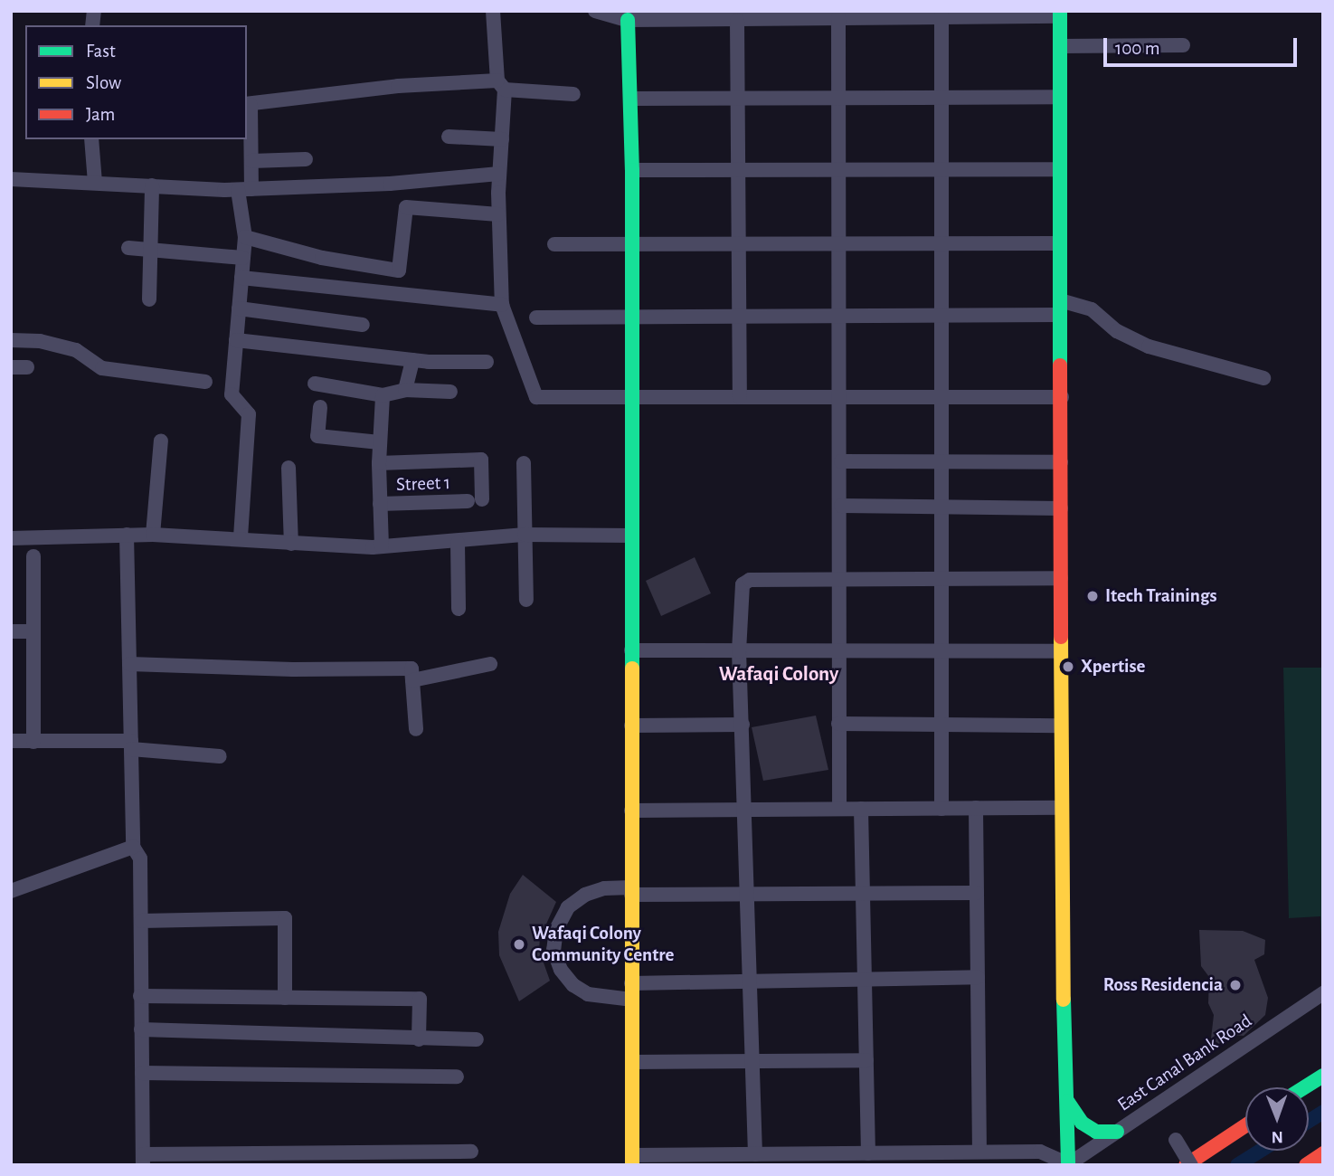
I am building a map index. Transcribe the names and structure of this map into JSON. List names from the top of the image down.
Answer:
{
  "streets": {
    "street": ["Street 1", "East Canal Bank Road"]
  },
  "districts": ["Wafaqi Colony"],
  "places": [
    "Itech Trainings",
    "Xpertise",
    "Wafaqi Colony Community Centre",
    "Ross Residencia"
  ],
  "legend": ["Fast", "Slow", "Jam"],
  "scale_bar": "100 m",
  "north": "bottom"
}
